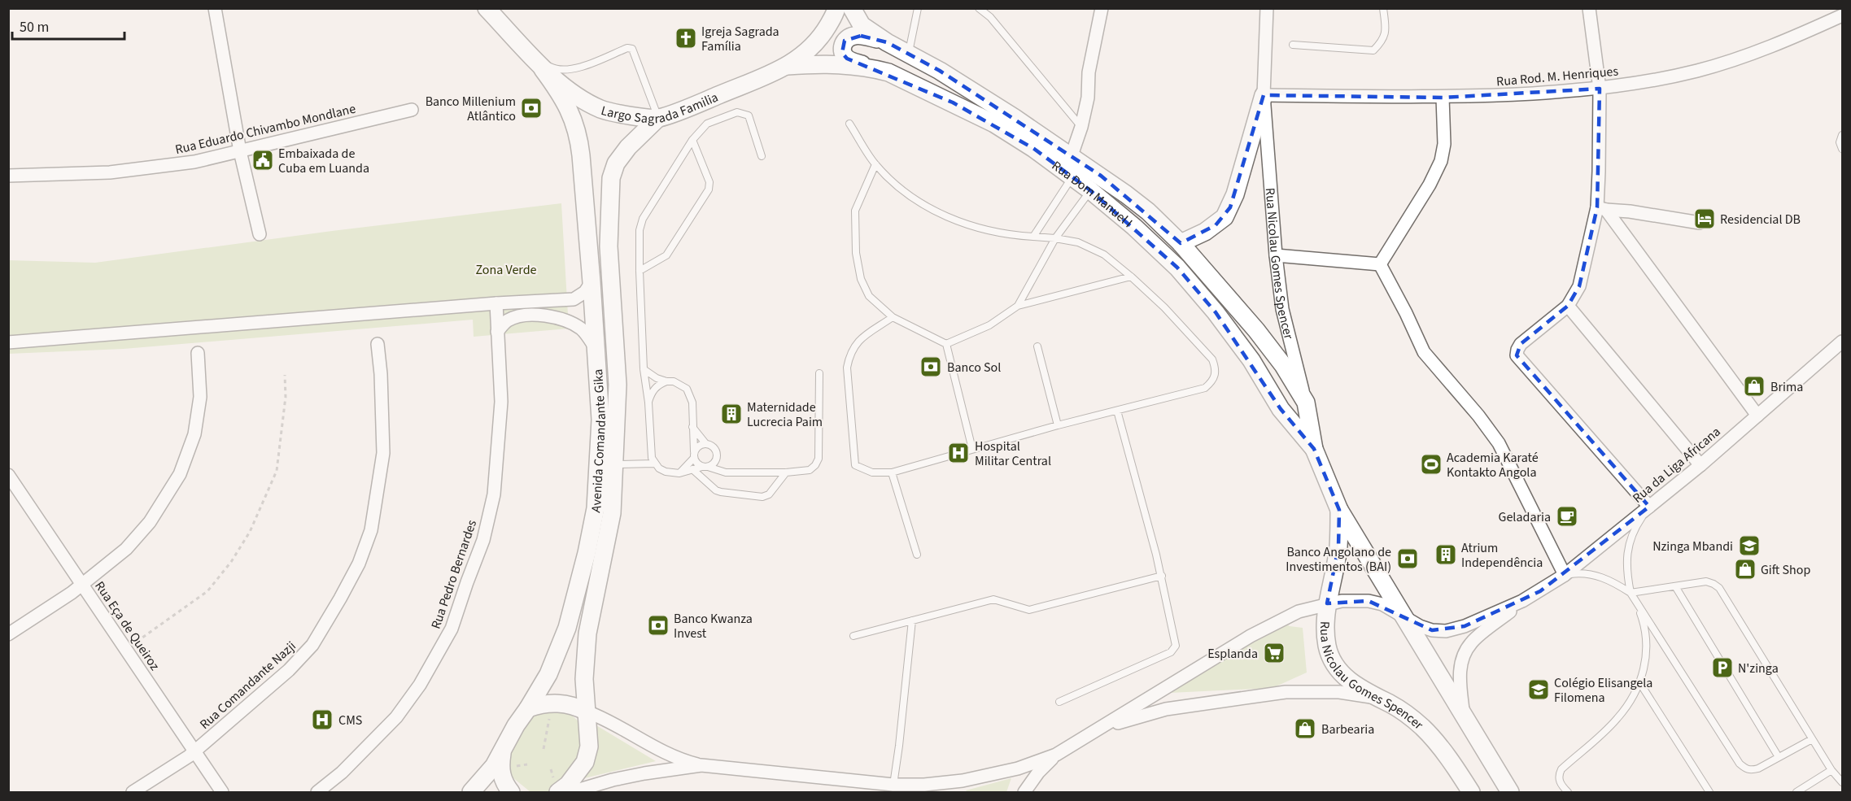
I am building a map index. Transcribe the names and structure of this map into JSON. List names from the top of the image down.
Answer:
{
  "streets": {
    "street": [
      "Rua Rod. M. Henriques",
      "Largo Sagrada Familia",
      "Rua Eduardo Chivambo Mondlane",
      "Rua Dom Manuel I",
      "Rua Nicolau Gomes Spencer",
      "Avenida Comandante Gika",
      "Rua da Liga Africana",
      "Rua Pedro Bernardes",
      "Rua Eça de Queiroz",
      "Rua Comandante Nazji"
    ]
  },
  "crossings": [
    ["Rua Rod. M. Henriques", "Rua Nicolau Gomes Spencer"],
    ["Largo Sagrada Familia", "Rua Dom Manuel I"],
    ["Largo Sagrada Familia", "Avenida Comandante Gika"],
    ["Rua Dom Manuel I", "Rua Nicolau Gomes Spencer"],
    ["Rua Nicolau Gomes Spencer", "Rua da Liga Africana"],
    ["Rua Eça de Queiroz", "Rua Comandante Nazji"]
  ],
  "parks": ["Zona Verde"],
  "places": {
    "church": ["Igreja Sagrada Família"],
    "bank": [
      "Banco Millenium Atlântico",
      "Banco Sol",
      "Banco Angolano de Investimentos (BAI)",
      "Banco Kwanza Invest"
    ],
    "public building": ["Embaixada de Cuba em Luanda"],
    "hotel": ["Residencial DB"],
    "shop": ["Brima", "Gift Shop", "Barbearia"],
    "building": ["Maternidade Lucrecia Paim", "Atrium Independência"],
    "hospital": ["Hospital Militar Central", "CMS"],
    "sports": ["Academia Karaté Kontakto Angola"],
    "cafe": ["Geladaria"],
    "school or university": ["Nzinga Mbandi", "Colégio Elisangela Filomena"],
    "supermarket": ["Esplanda"],
    "parking": ["N'zinga"]
  },
  "scale_bar": "50 m"
}
